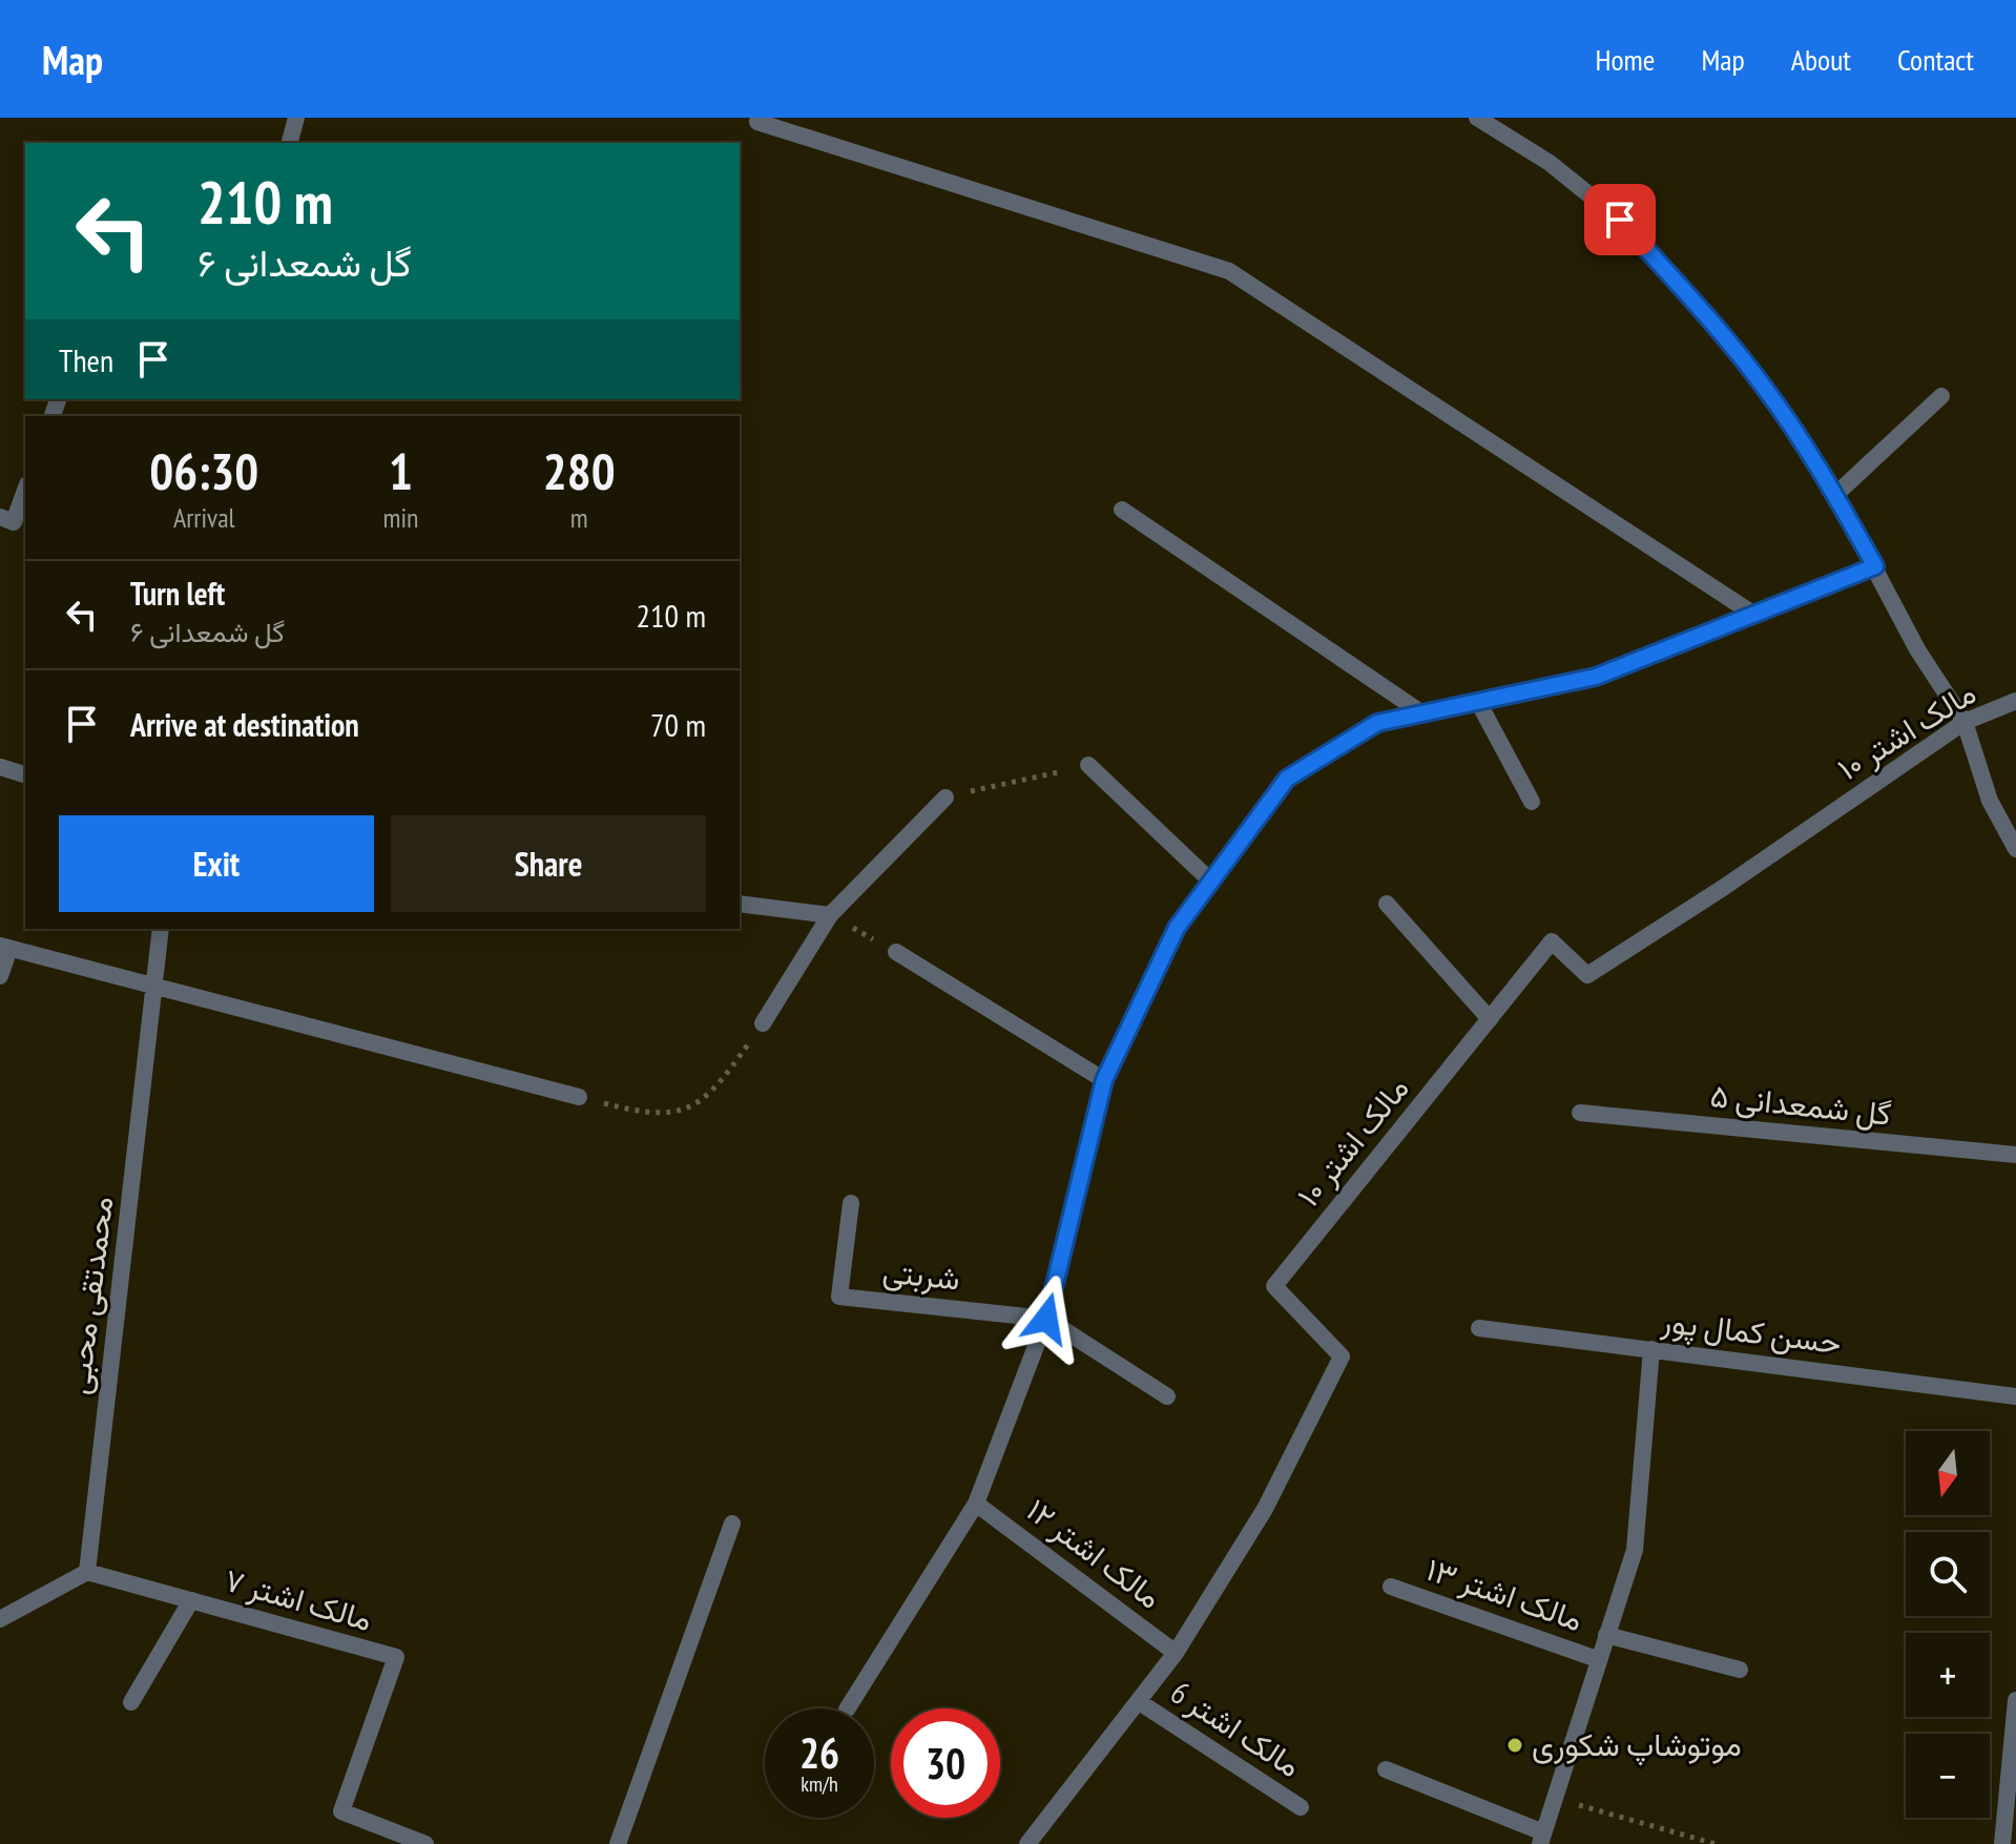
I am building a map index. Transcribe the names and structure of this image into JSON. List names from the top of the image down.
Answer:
{
  "streets": {
    "street": [
      "مالک اشتر ۱۰",
      "گل شمعدانی ۵",
      "شربتی",
      "محمدتقی محبی",
      "حسن کمال پور",
      "مالک اشتر ۱۲",
      "مالک اشتر ۱۳",
      "مالک اشتر ۷",
      "مالک اشتر 6"
    ]
  },
  "crossings": [
    ["مالک اشتر ۱۰", "مالک اشتر ۱۲"],
    ["مالک اشتر ۱۰", "مالک اشتر 6"],
    ["شربتی", "مالک اشتر ۱۲"],
    ["محمدتقی محبی", "مالک اشتر ۷"]
  ],
  "places": ["موتوشاپ شکوری"],
  "north": "bottom",
  "page": {
    "header": "Map",
    "nav": [
      "Home",
      "Map",
      "About",
      "Contact"
    ],
    "turn": ["210 m", "گل شمعدانی ۶"],
    "then": "Then",
    "eta": [
      "06:30",
      "Arrival",
      "1",
      "min",
      "280",
      "m"
    ],
    "list": [
      {
        "name": "Turn left",
        "note": "گل شمعدانی ۶",
        "value": "210 m"
      },
      {
        "name": "Arrive at destination",
        "value": "70 m"
      }
    ],
    "buttons": ["Exit", "Share"],
    "map_buttons": ["+", "−"],
    "speed": "26 km/h",
    "limit": "30"
  }
}
